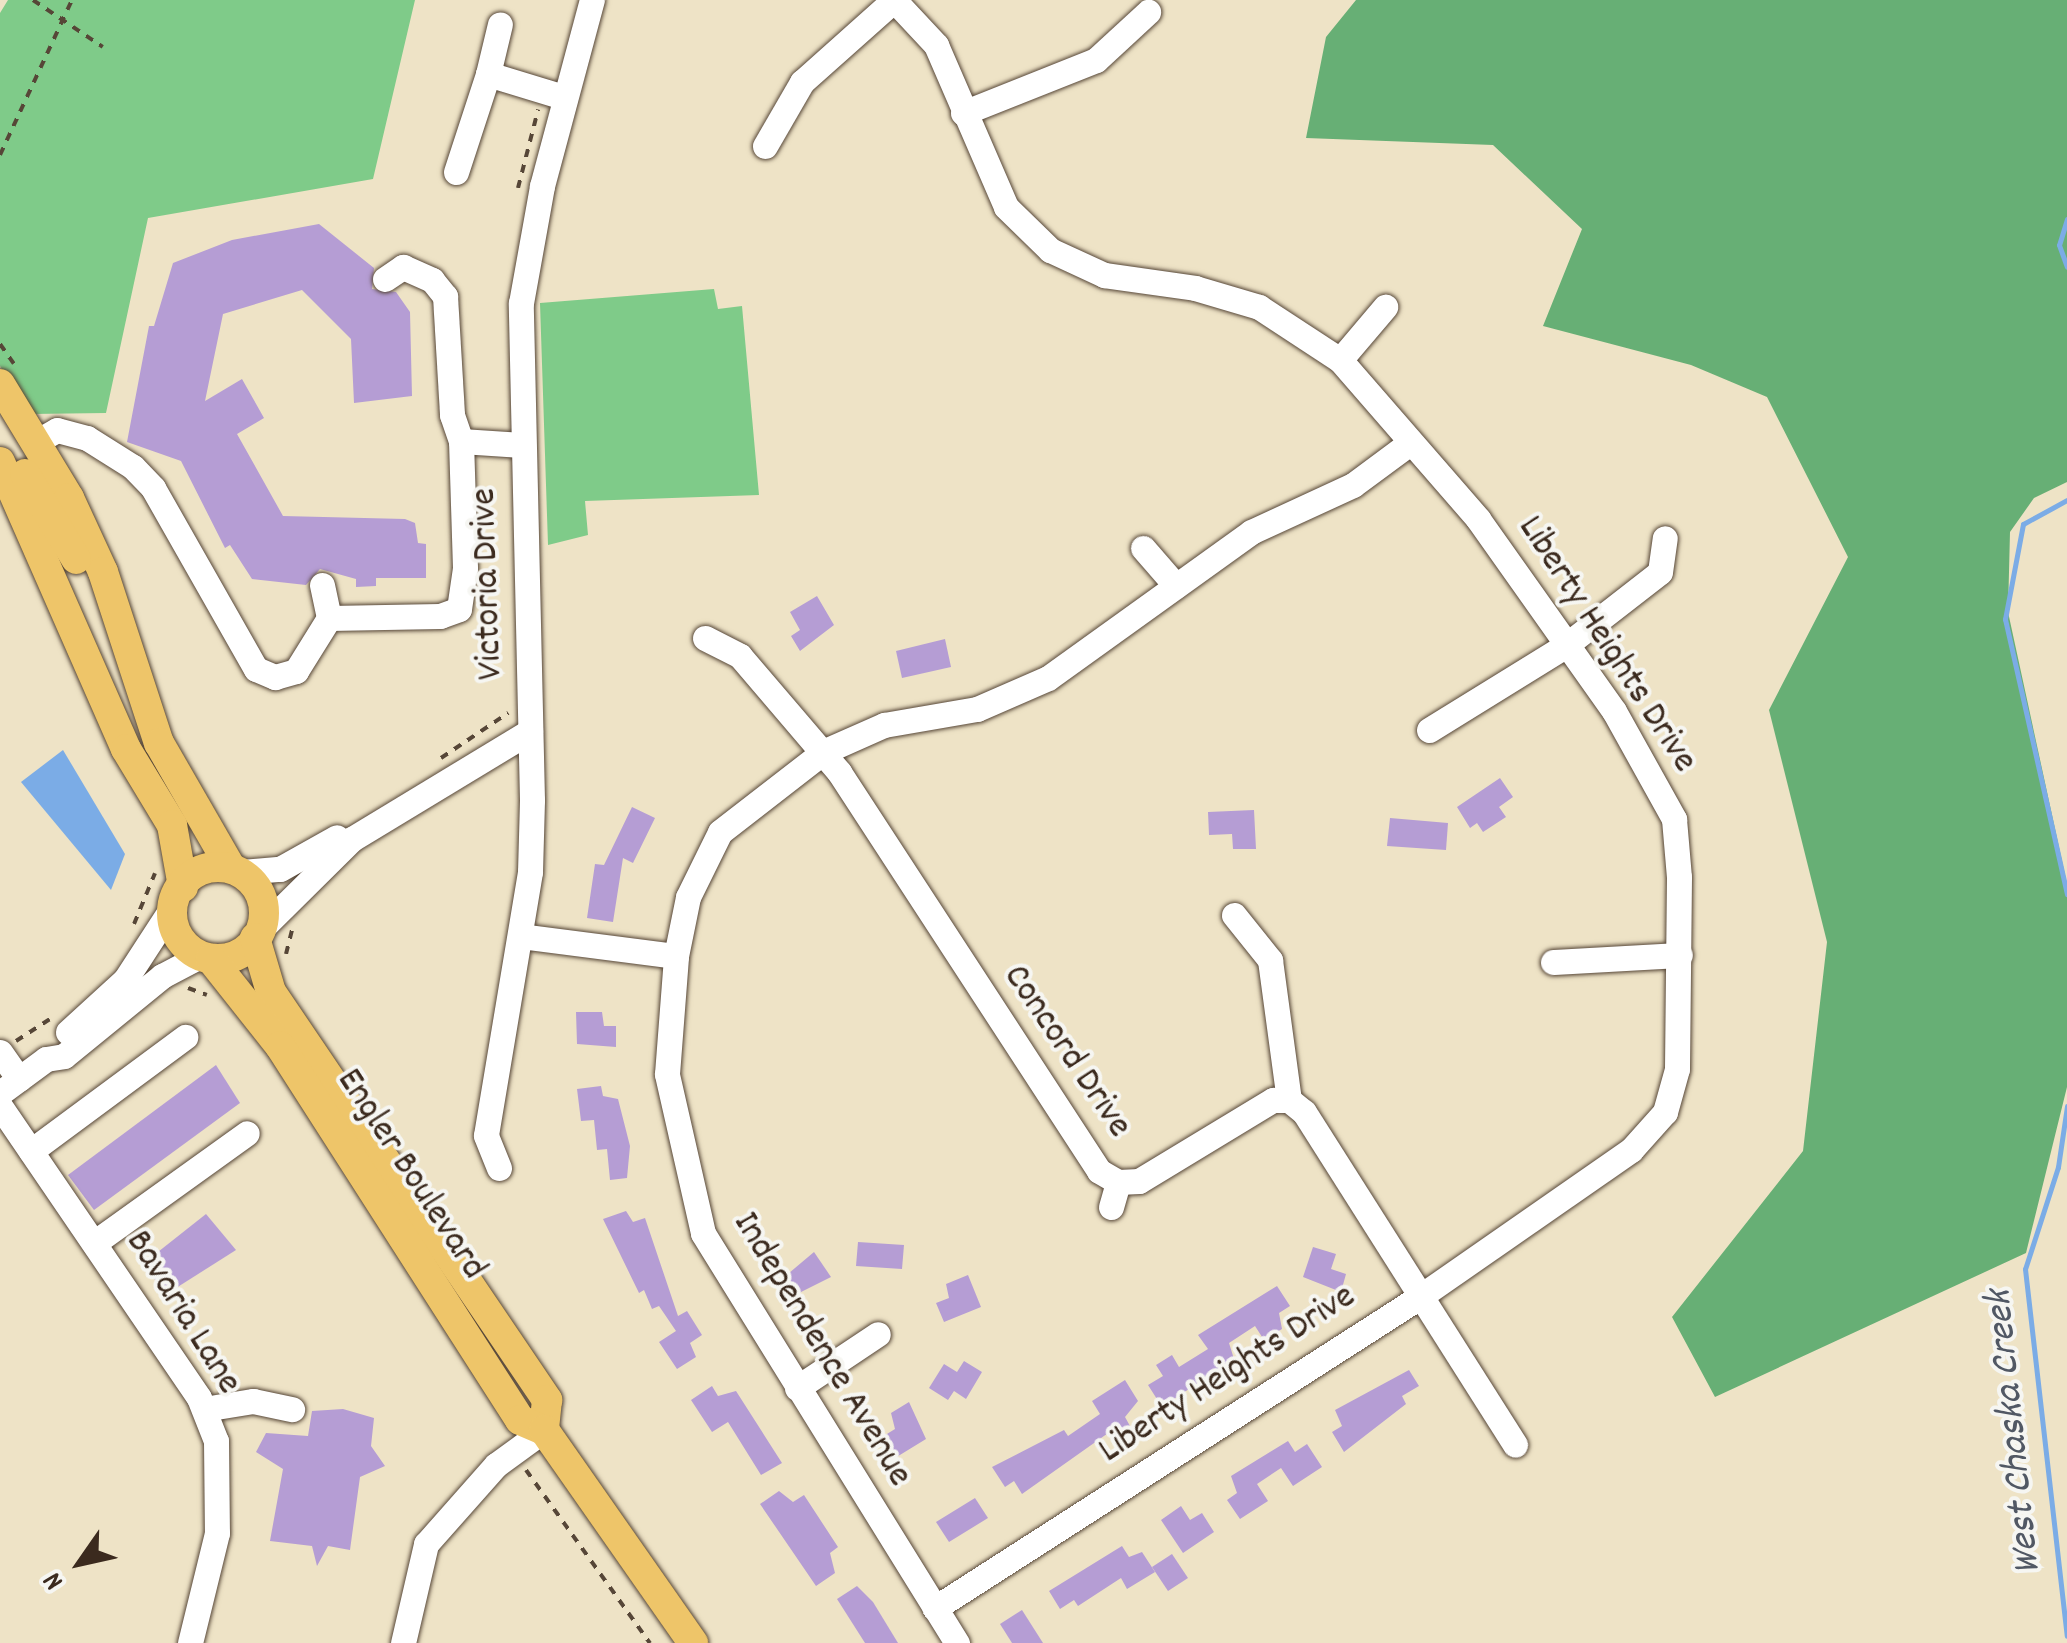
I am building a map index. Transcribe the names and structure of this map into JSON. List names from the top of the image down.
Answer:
{
  "streets": {
    "main road": ["Engler Boulevard"],
    "street": [
      "Victoria Drive",
      "Liberty Heights Drive",
      "Concord Drive",
      "Bavaria Lane",
      "Independence Avenue"
    ]
  },
  "crossings": [
    ["Liberty Heights Drive", "Independence Avenue"],
    ["Concord Drive", "Independence Avenue"]
  ],
  "water": ["West Chaska Creek"],
  "north": "bottom left"
}
